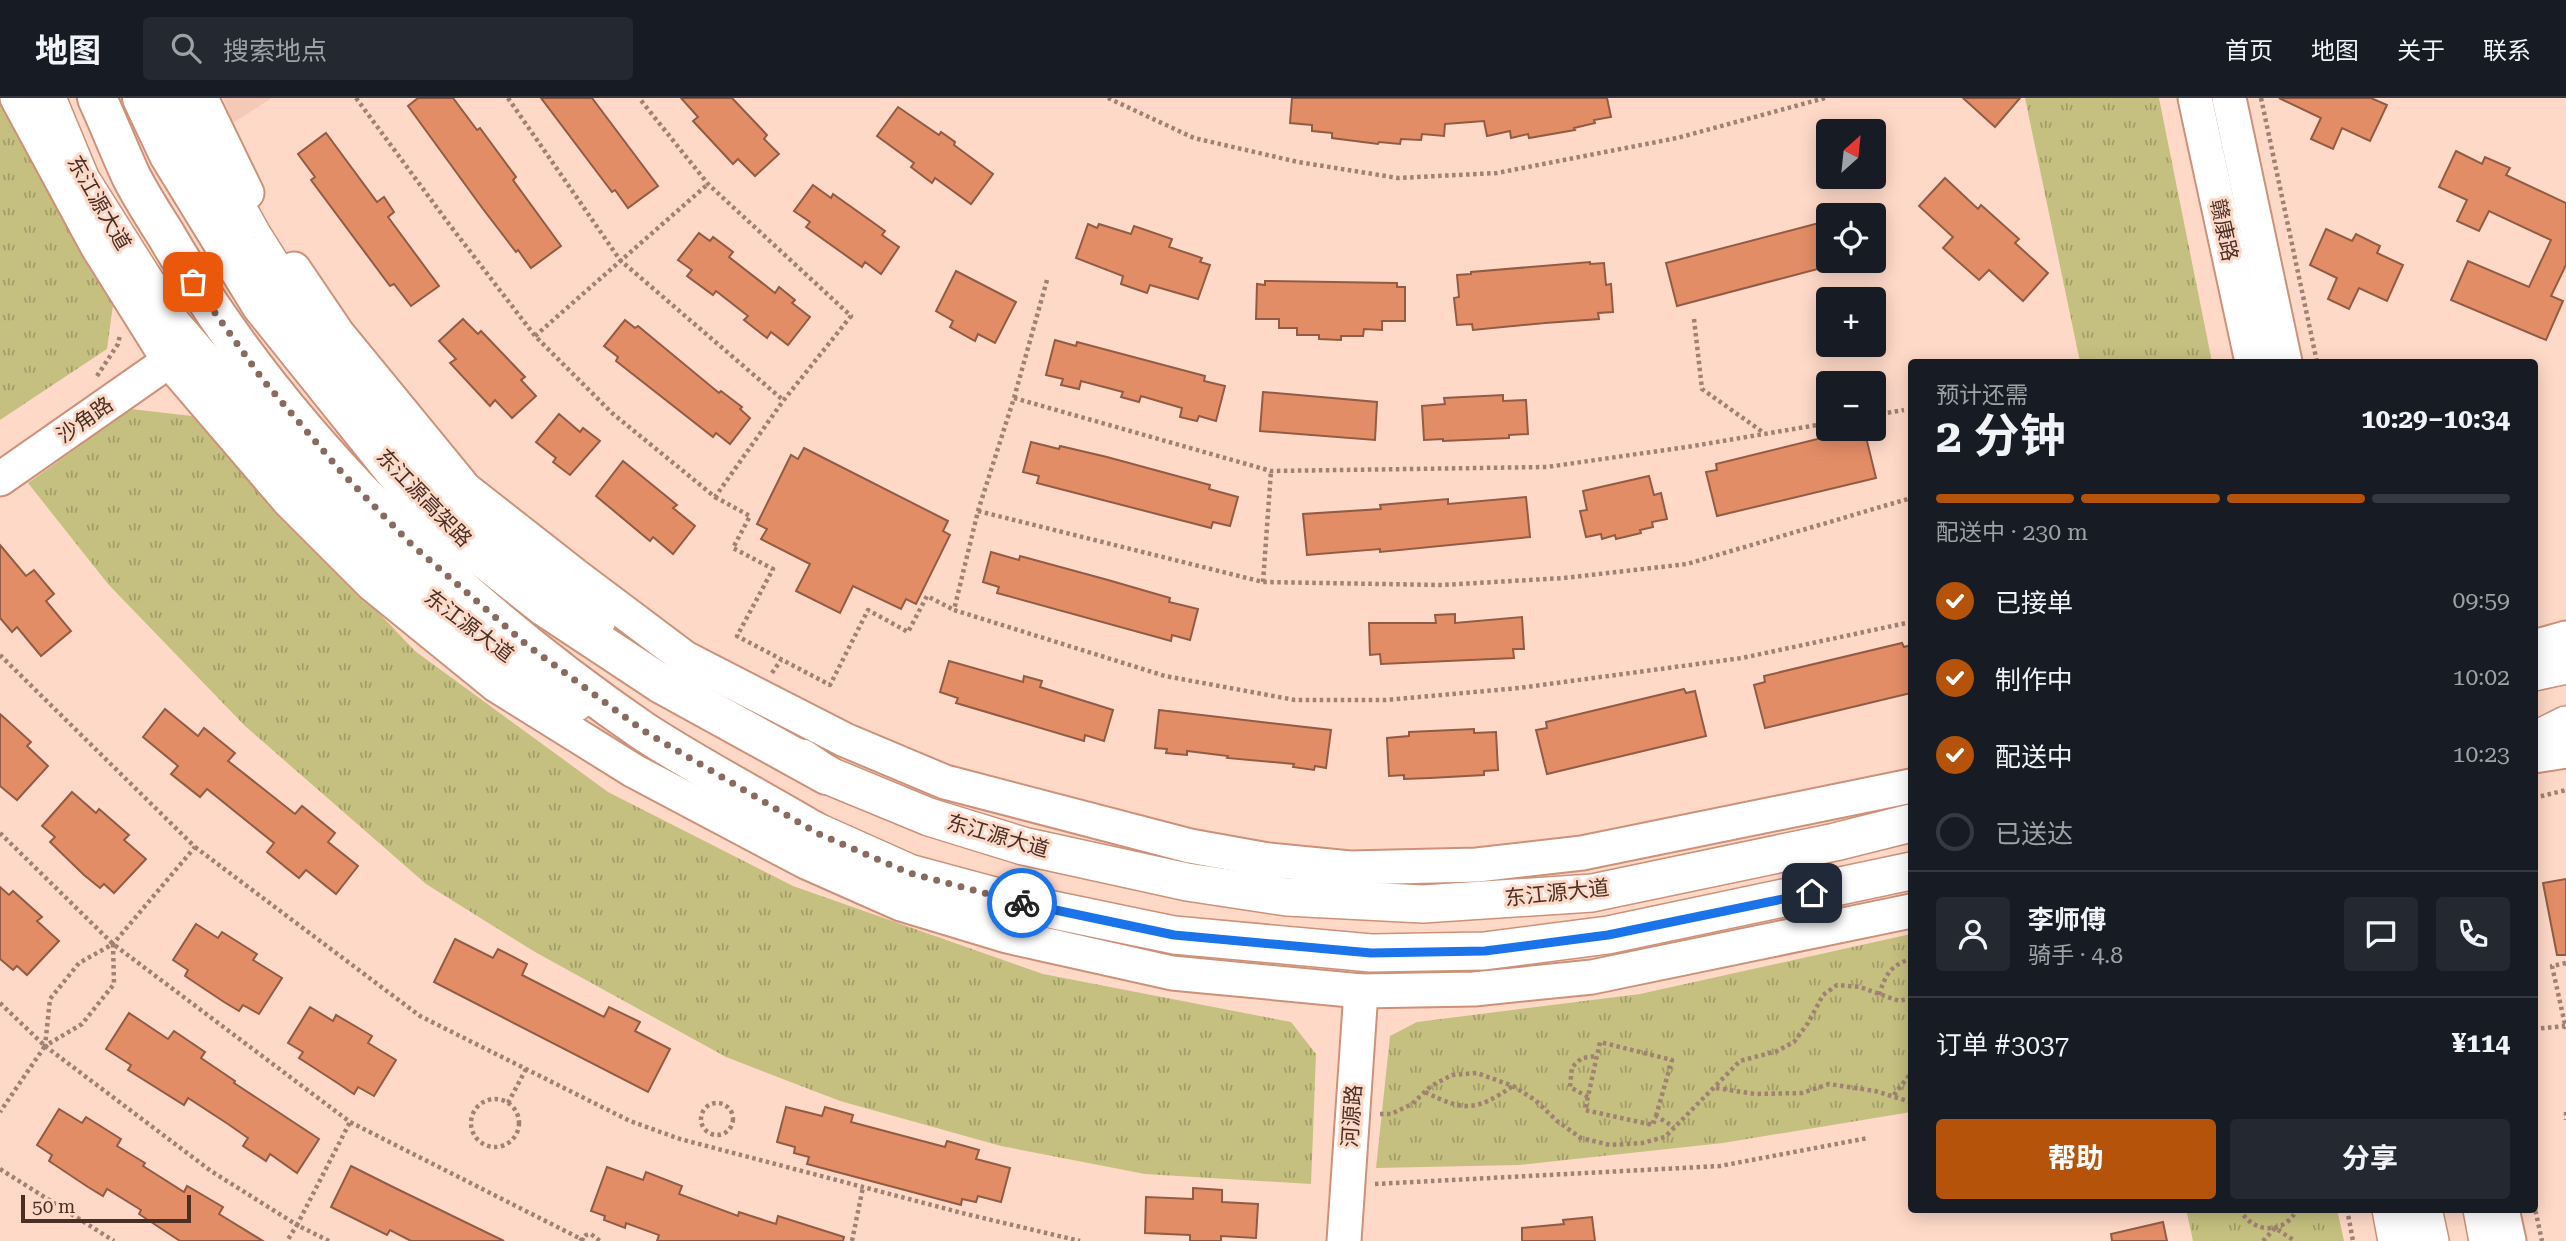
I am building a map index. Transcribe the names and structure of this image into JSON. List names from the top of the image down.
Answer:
{
  "streets": {
    "highway": ["东江源高架路"],
    "main road": ["东江源大道"],
    "street": ["赣康路", "沙角路", "河源路"]
  },
  "crossings": [
    ["东江源大道", "东江源高架路"]
  ],
  "scale_bar": "50 m",
  "north": "top right",
  "page": {
    "header": "地图",
    "search": "搜索地点",
    "nav": [
      "首页",
      "地图",
      "关于",
      "联系"
    ],
    "map_buttons": ["+", "−"],
    "heading": ["2 分钟", "预计还需", "10:29–10:34"],
    "panel": [
      "李师傅",
      "骑手 · 4.8",
      "订单 #3037",
      "¥114"
    ],
    "bar": "配送中 · 230 m",
    "list": [
      ["已接单", "09:59"],
      ["制作中", "10:02"],
      ["配送中", "10:23"],
      "已送达"
    ],
    "buttons": ["帮助", "分享"],
    "scale": "50 m"
  }
}
